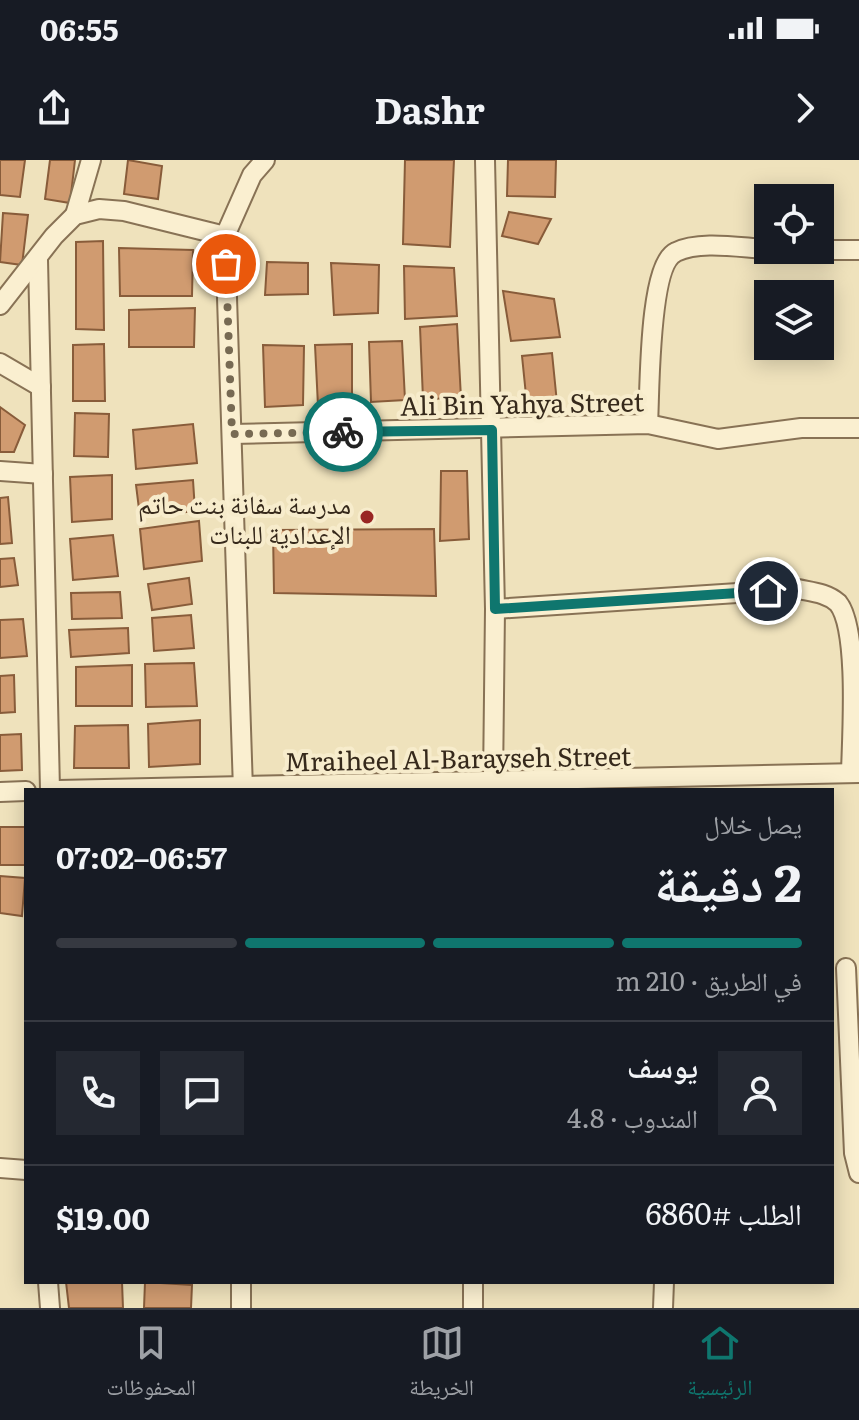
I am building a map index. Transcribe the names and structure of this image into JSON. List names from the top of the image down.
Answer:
{
  "streets": {
    "street": ["Ali Bin Yahya Street", "Mraiheel Al-Barayseh Street"]
  },
  "places": ["مدرسة سفانة بنت حاتم الإعدادية للبنات"],
  "page": {
    "status": "06:55",
    "header": "Dashr",
    "heading": ["2 دقيقة", "يصل خلال", "06:57–07:02"],
    "panel": [
      "يوسف",
      "المندوب · 4.8",
      "الطلب #6860",
      "$19.00"
    ],
    "bar": "في الطريق · 210 m",
    "tabs": ["الرئيسية", "الخريطة", "المحفوظات"]
  }
}
